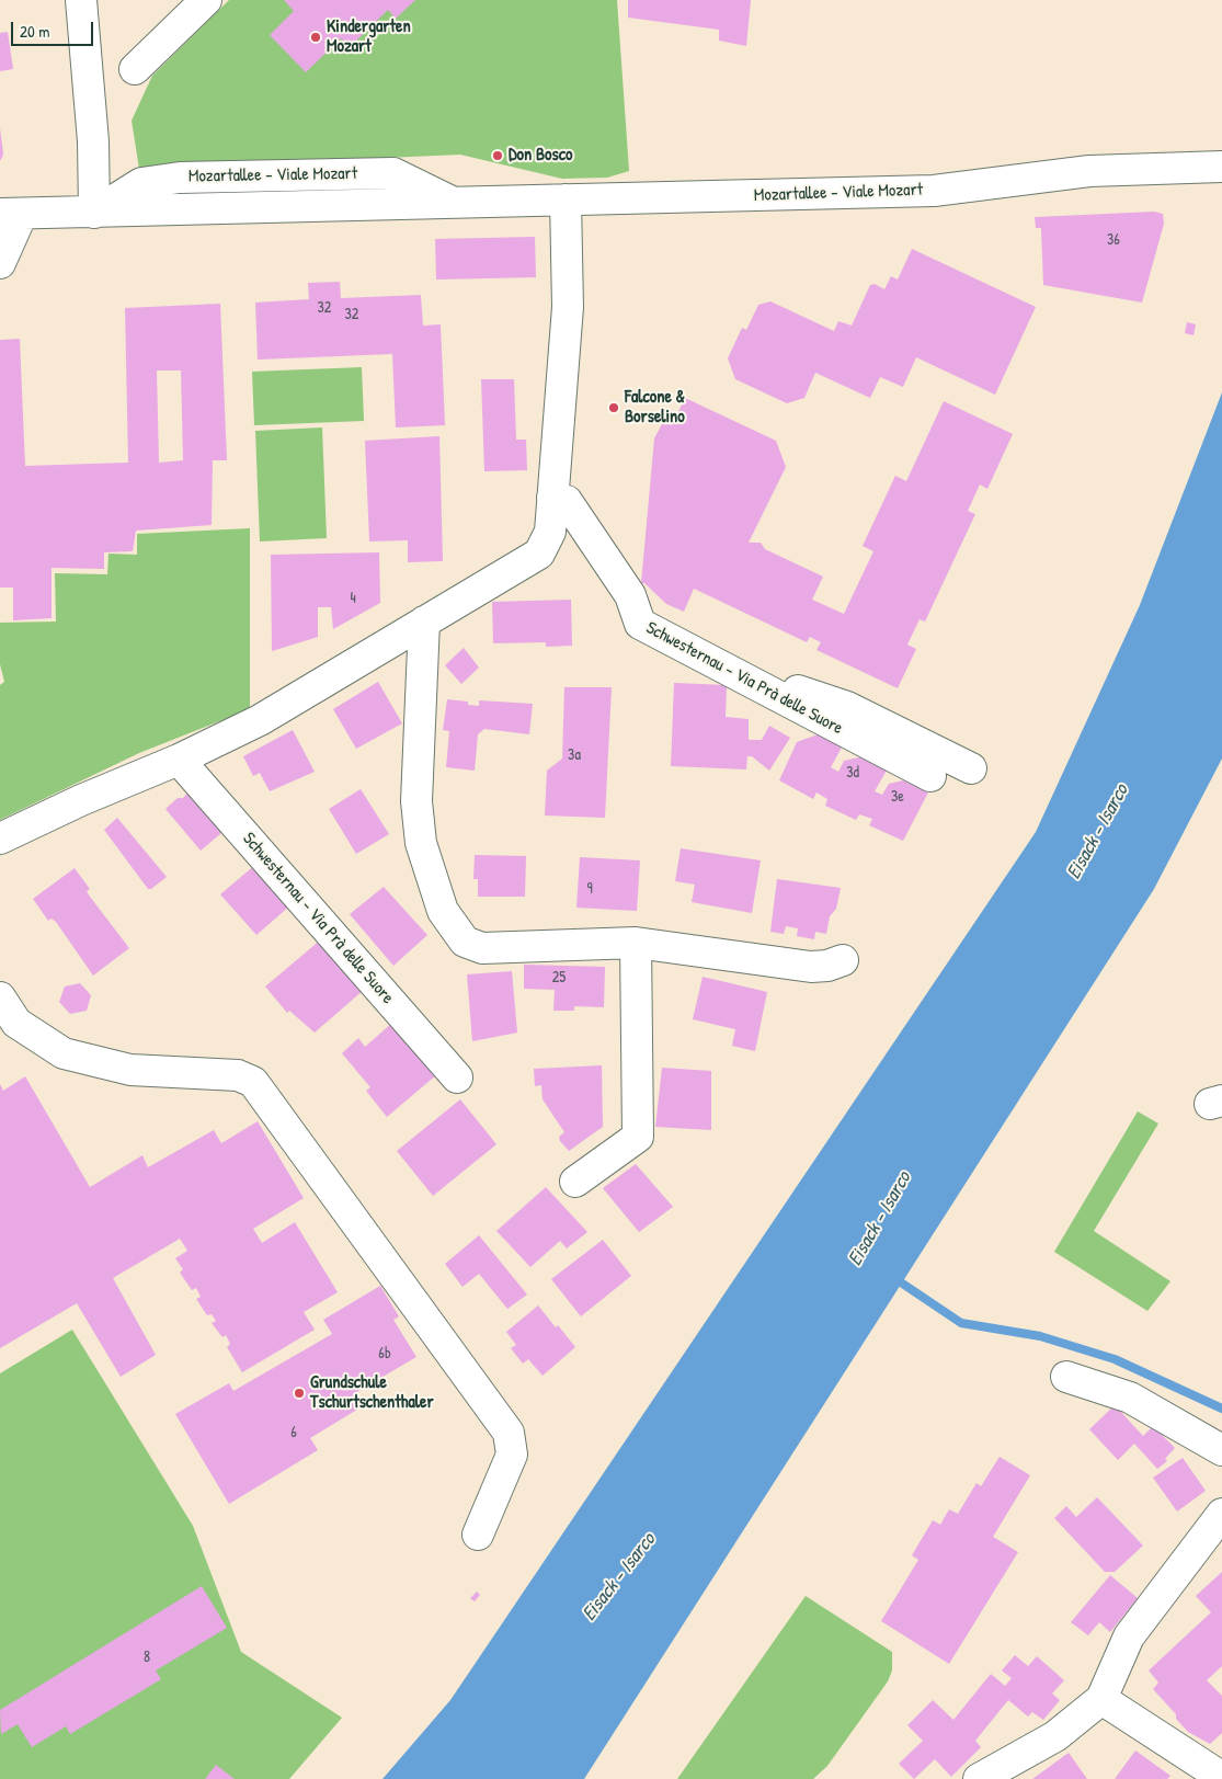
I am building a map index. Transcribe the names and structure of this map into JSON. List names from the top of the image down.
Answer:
{
  "streets": {
    "street": ["Mozartallee - Viale Mozart", "Schwesternau - Via Prà delle Suore"]
  },
  "water": ["Eisack - Isarco"],
  "places": [
    "Kindergarten Mozart",
    "Don Bosco",
    "Falcone & Borselino",
    "Grundschule Tschurtschenthaler"
  ],
  "house_numbers": [
    "36",
    "32",
    "32",
    "4",
    "3a",
    "3d",
    "3e",
    "9",
    "25",
    "6b",
    "6",
    "8"
  ],
  "scale_bar": "20 m"
}
